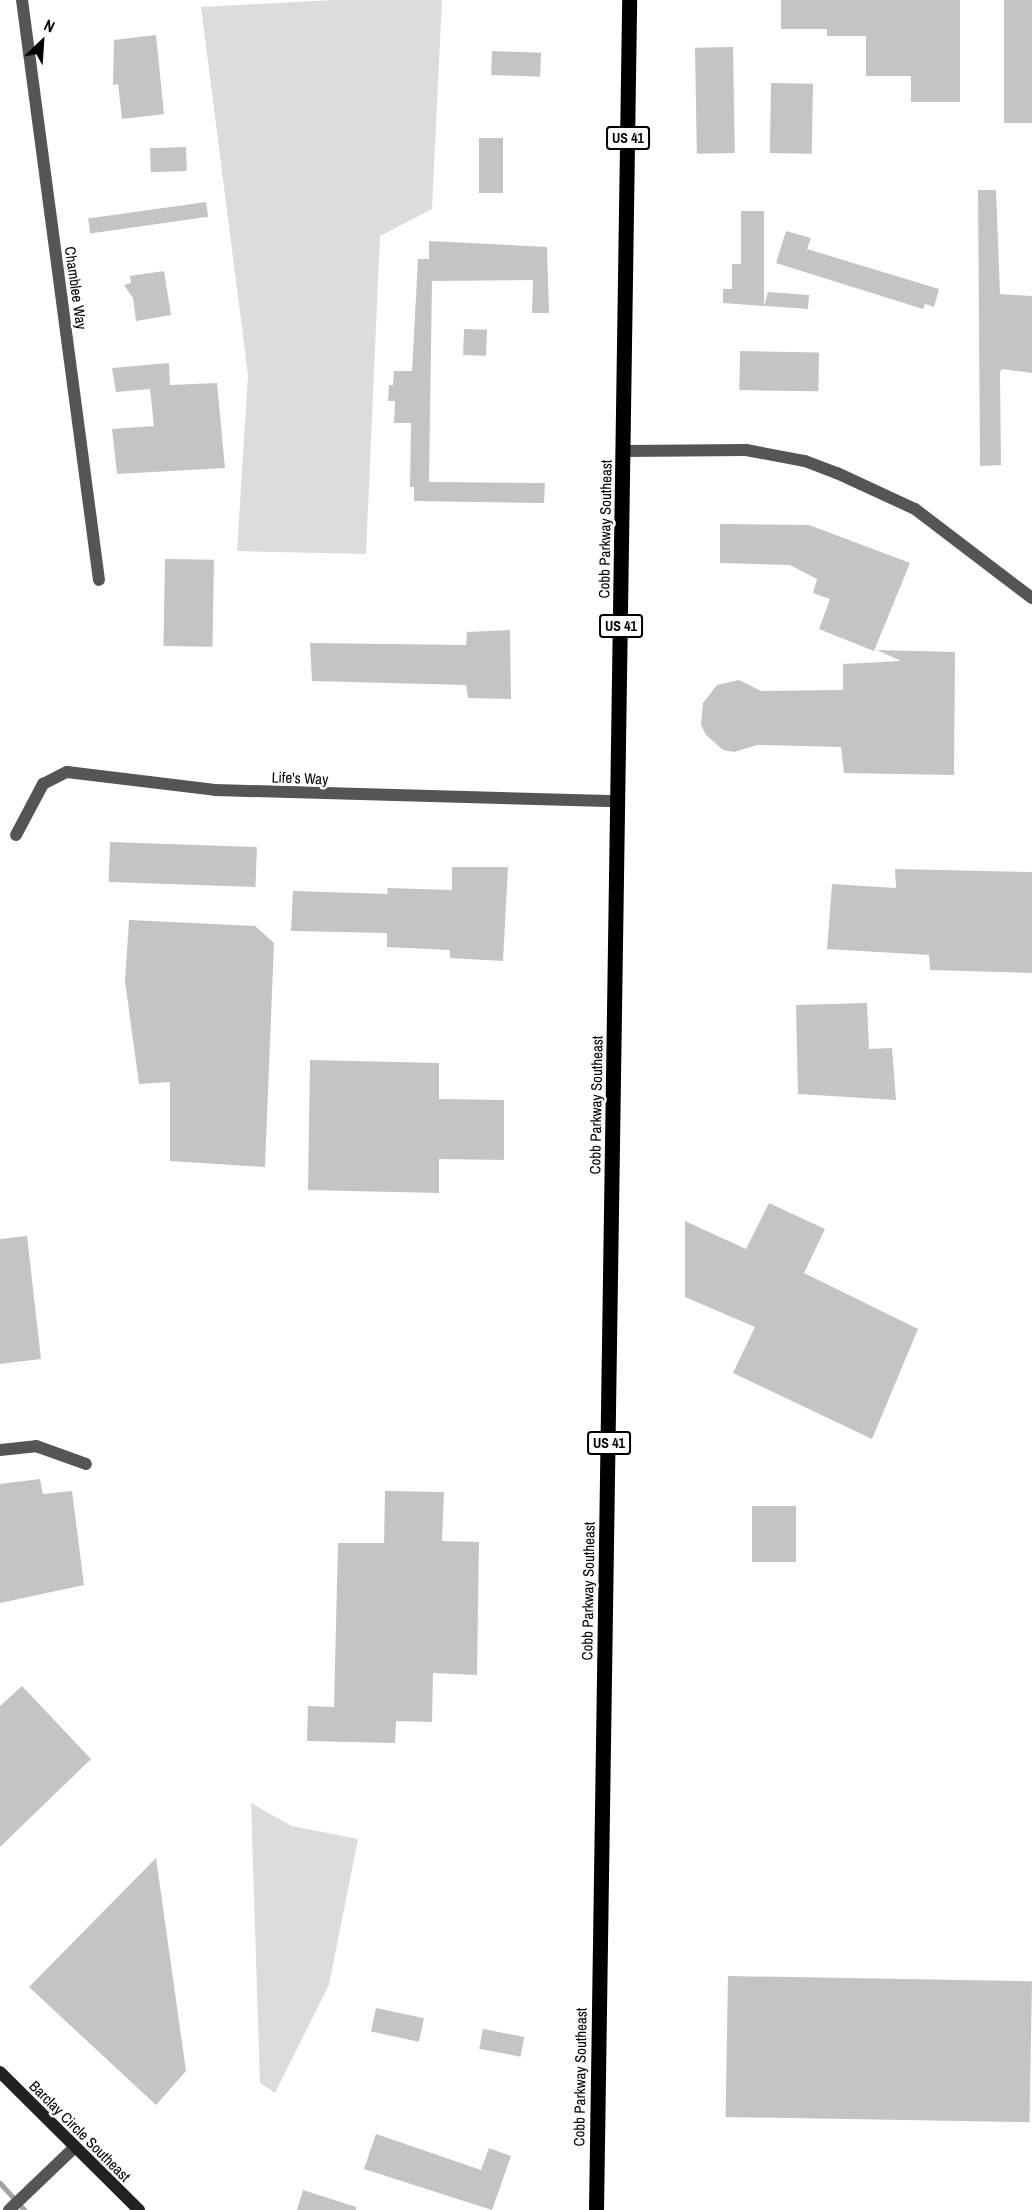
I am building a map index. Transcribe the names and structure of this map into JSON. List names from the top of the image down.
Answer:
{
  "streets": {
    "main road": ["US 41", "Cobb Parkway Southeast"],
    "street": ["Chamblee Way", "Life's Way", "Barclay Circle Southeast"]
  },
  "crossings": [
    ["Cobb Parkway Southeast", "Life's Way"]
  ],
  "north": "top right"
}
